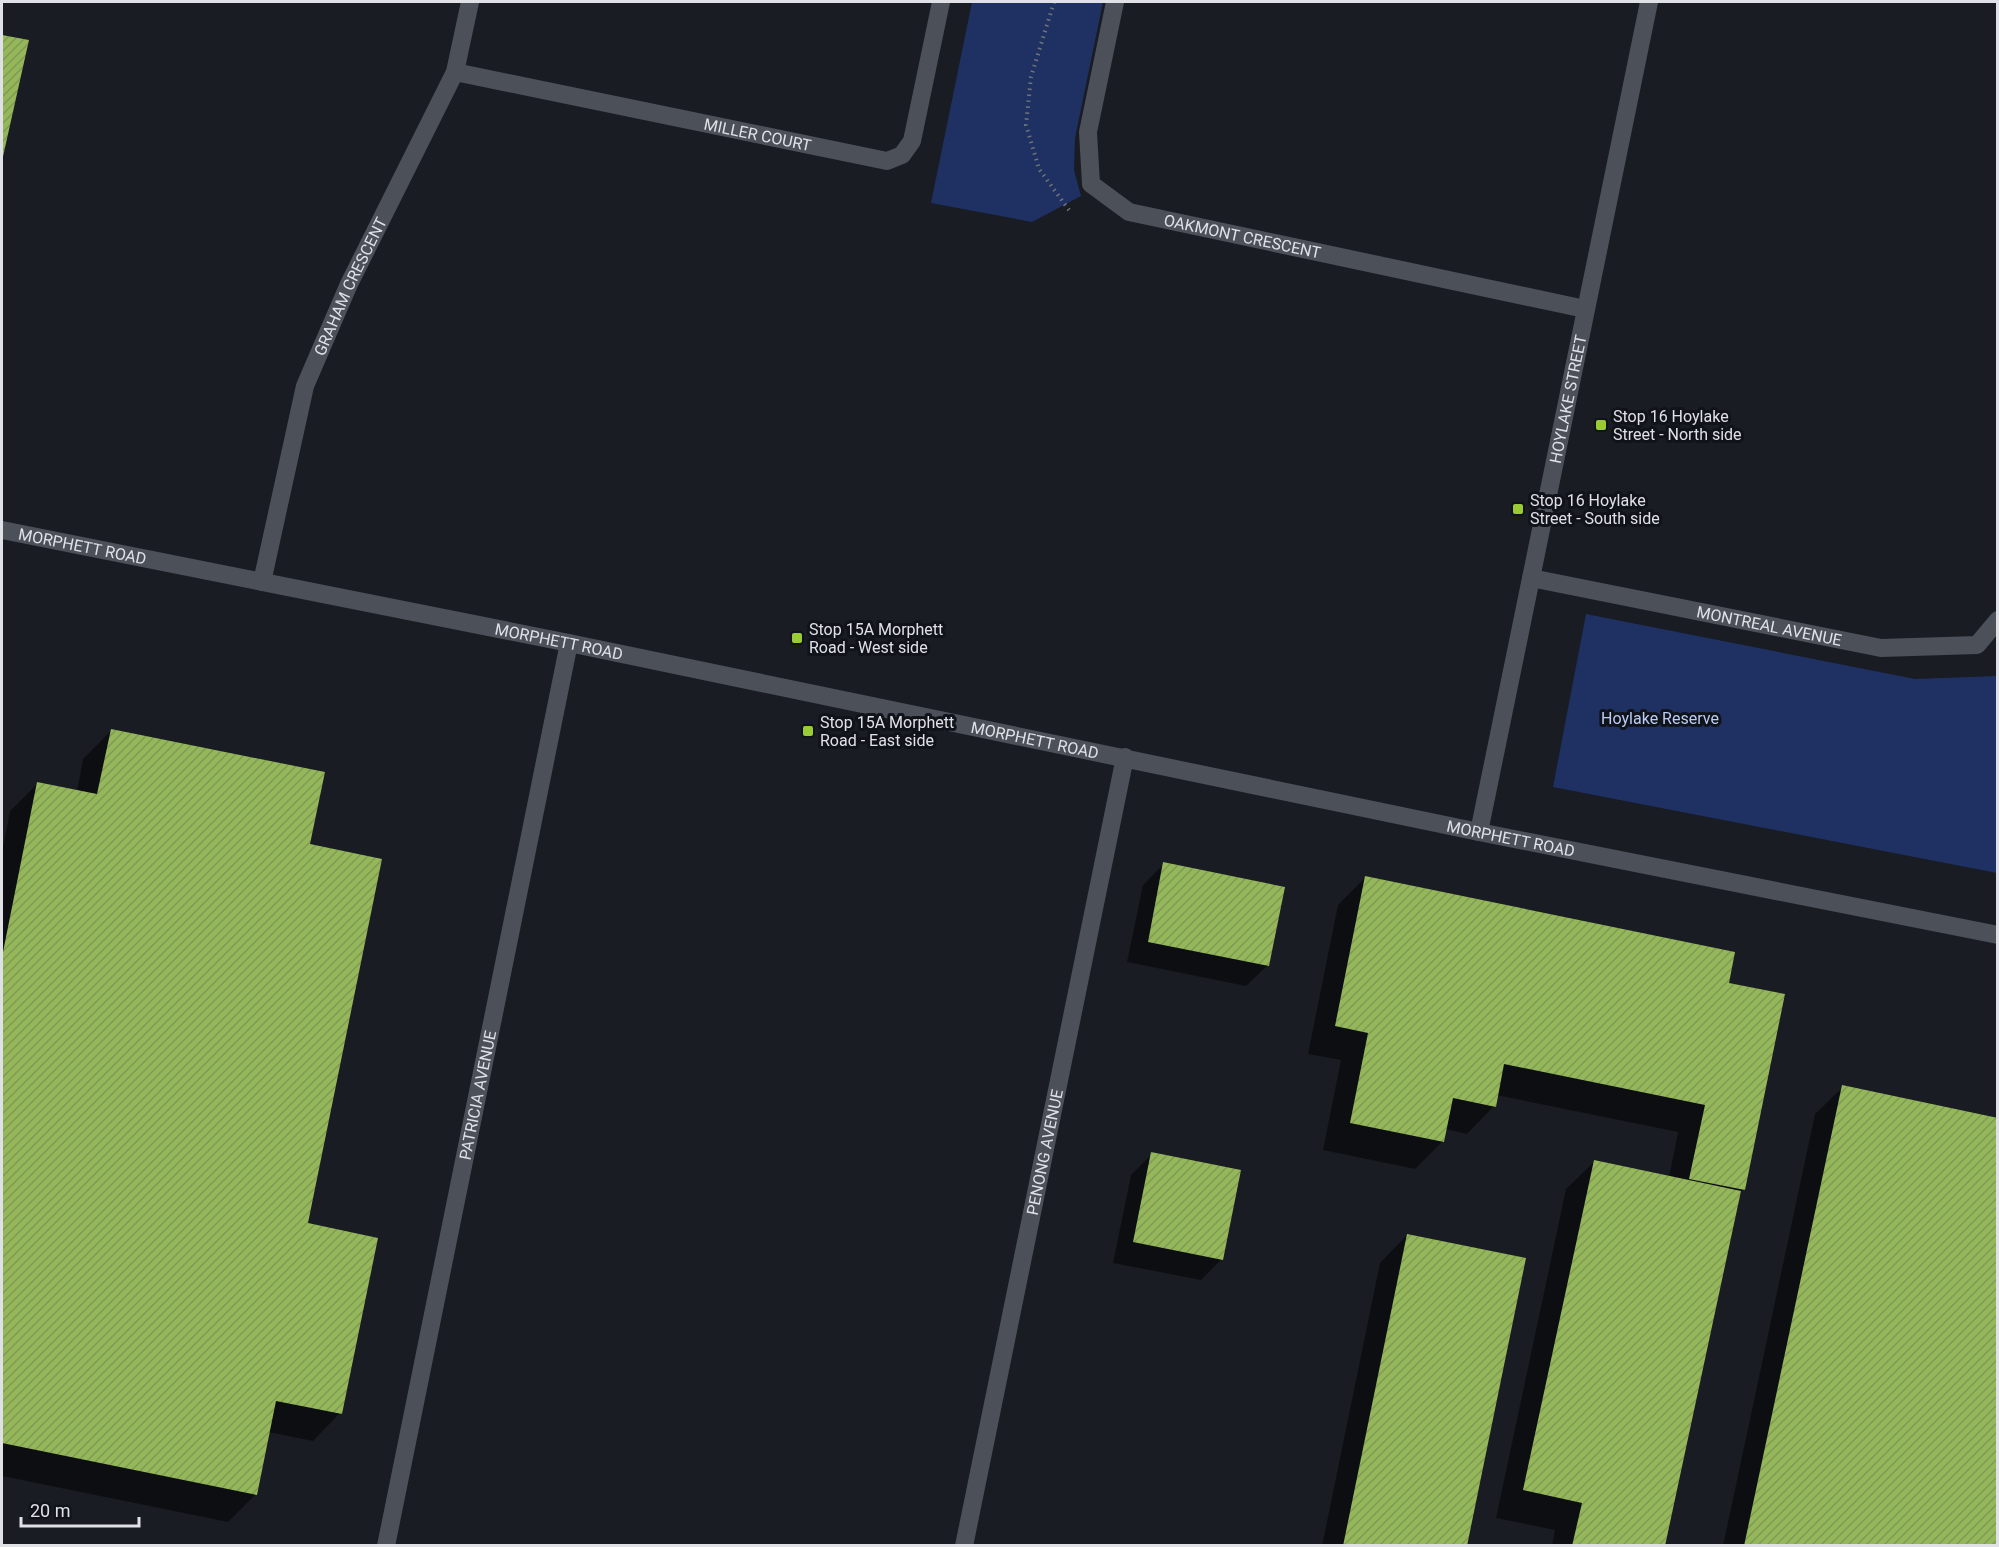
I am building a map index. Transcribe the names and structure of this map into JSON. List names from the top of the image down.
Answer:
{
  "streets": {
    "street": [
      "MILLER COURT",
      "OAKMONT CRESCENT",
      "GRAHAM CRESCENT",
      "HOYLAKE STREET",
      "MORPHETT ROAD",
      "MONTREAL AVENUE",
      "PATRICIA AVENUE",
      "PENONG AVENUE"
    ]
  },
  "crossings": [
    ["MILLER COURT", "GRAHAM CRESCENT"],
    ["OAKMONT CRESCENT", "HOYLAKE STREET"],
    ["GRAHAM CRESCENT", "MORPHETT ROAD"],
    ["HOYLAKE STREET", "MORPHETT ROAD"],
    ["HOYLAKE STREET", "MONTREAL AVENUE"],
    ["MORPHETT ROAD", "PATRICIA AVENUE"],
    ["MORPHETT ROAD", "PENONG AVENUE"]
  ],
  "parks": ["Hoylake Reserve"],
  "places": {
    "transit": [
      "Stop 16 Hoylake Street - North side",
      "Stop 16 Hoylake Street - South side",
      "Stop 15A Morphett Road - West side",
      "Stop 15A Morphett Road - East side"
    ]
  },
  "scale_bar": "20 m"
}
